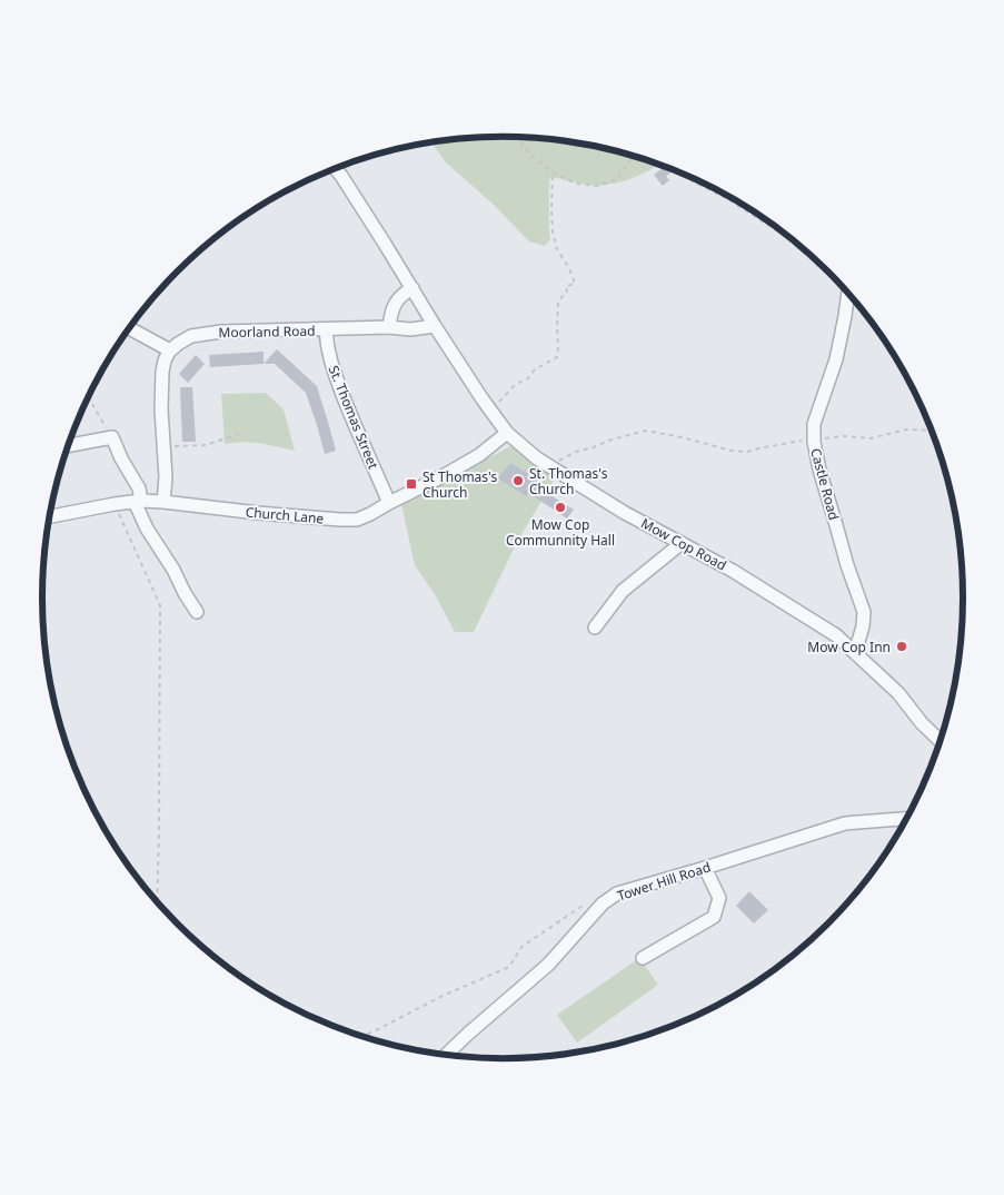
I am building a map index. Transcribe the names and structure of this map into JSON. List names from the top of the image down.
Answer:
{
  "streets": {
    "street": [
      "Moorland Road",
      "St. Thomas Street",
      "Castle Road",
      "Church Lane",
      "Mow Cop Road",
      "Tower Hill Road"
    ]
  },
  "crossings": [
    ["Moorland Road", "St. Thomas Street"],
    ["Moorland Road", "Mow Cop Road"],
    ["St. Thomas Street", "Church Lane"],
    ["Castle Road", "Mow Cop Road"],
    ["Church Lane", "Mow Cop Road"]
  ],
  "places": {
    "other": ["St. Thomas's Church", "Mow Cop Communnity Hall", "Mow Cop Inn"],
    "transit": ["St Thomas's Church"]
  }
}
